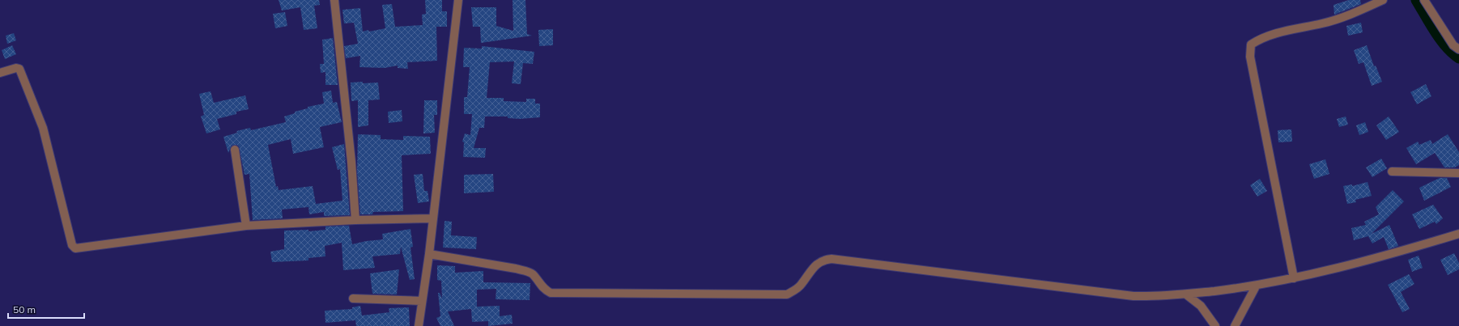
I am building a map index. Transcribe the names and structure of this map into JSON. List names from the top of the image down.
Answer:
{
  "scale_bar": "50 m"
}
